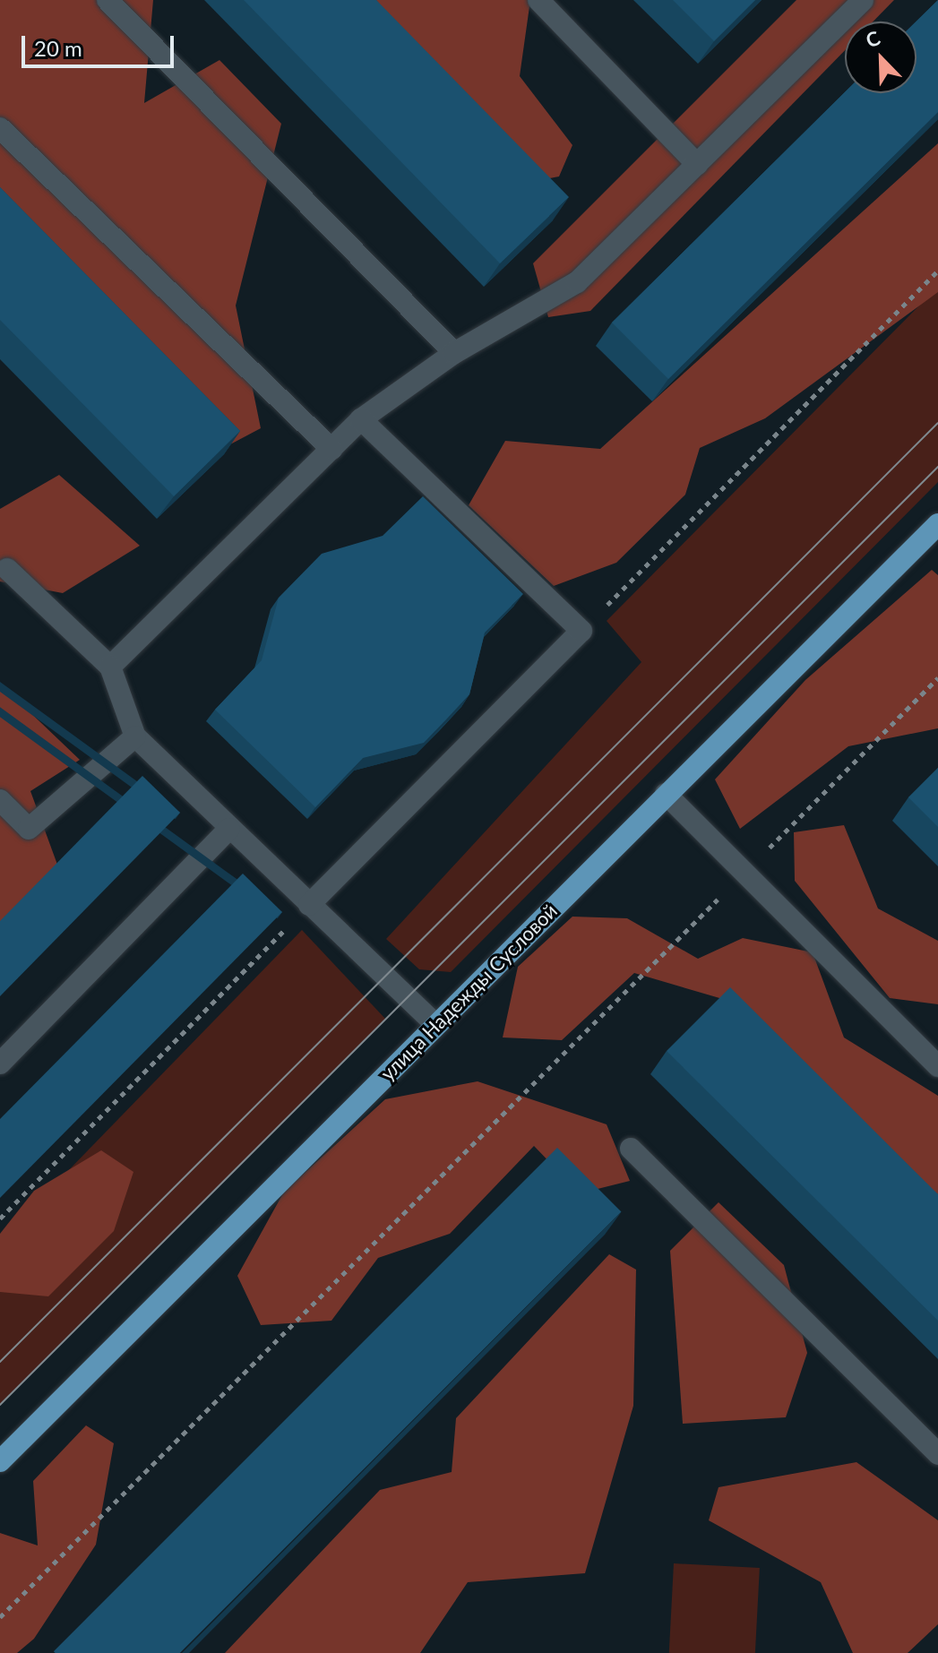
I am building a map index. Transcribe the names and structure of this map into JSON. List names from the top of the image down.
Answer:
{
  "streets": {
    "main road": ["улица Надежды Сусловой"]
  },
  "scale_bar": "20 m",
  "north": "top left"
}
